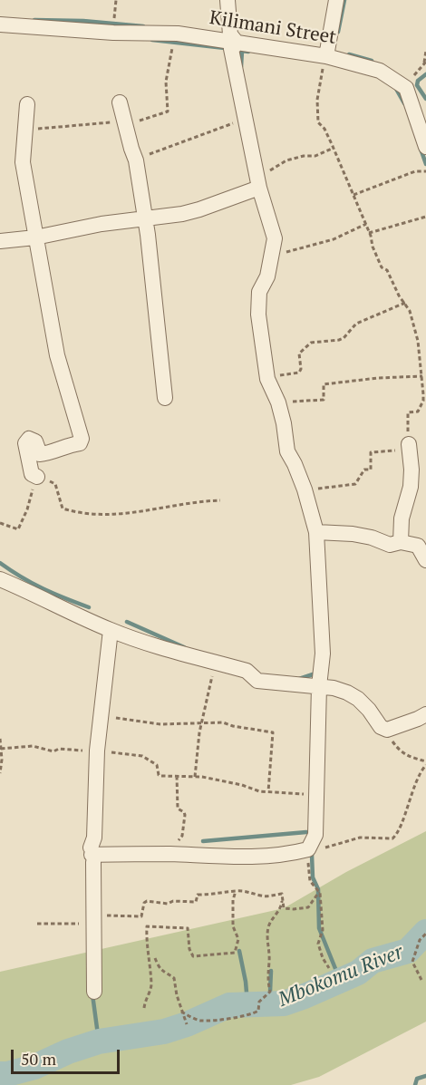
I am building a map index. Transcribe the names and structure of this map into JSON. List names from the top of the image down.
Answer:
{
  "streets": {
    "street": ["Kilimani Street"]
  },
  "water": ["Mbokomu River"],
  "scale_bar": "50 m"
}
